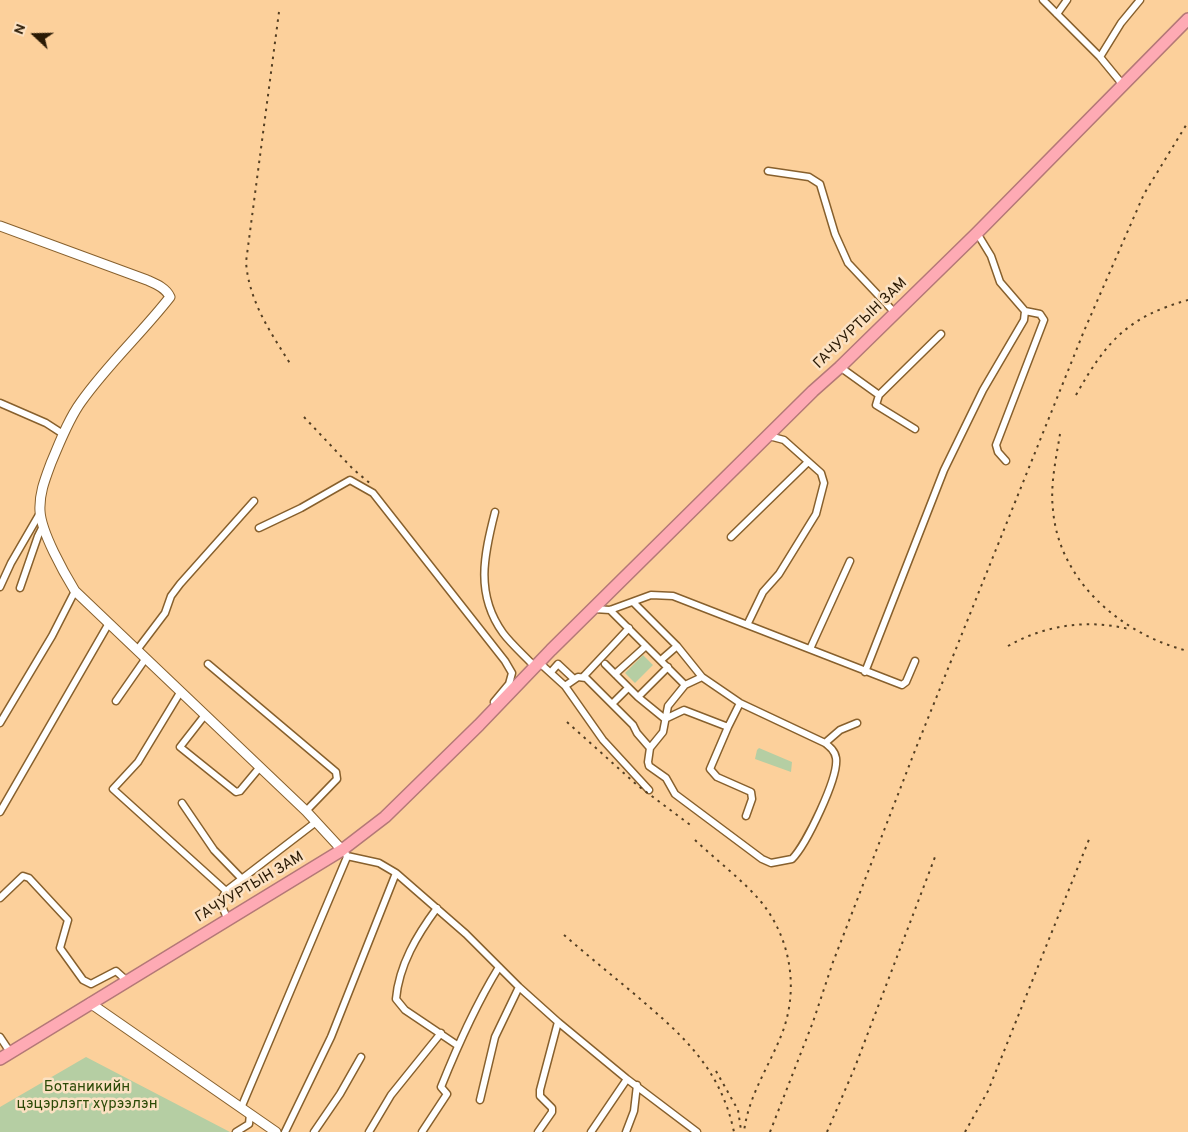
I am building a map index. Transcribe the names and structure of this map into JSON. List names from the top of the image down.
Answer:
{
  "streets": {
    "highway": ["ГАЧУУРТЫН ЗАМ"]
  },
  "parks": ["Ботаникийн цэцэрлэгт хүрээлэн"],
  "north": "left"
}
